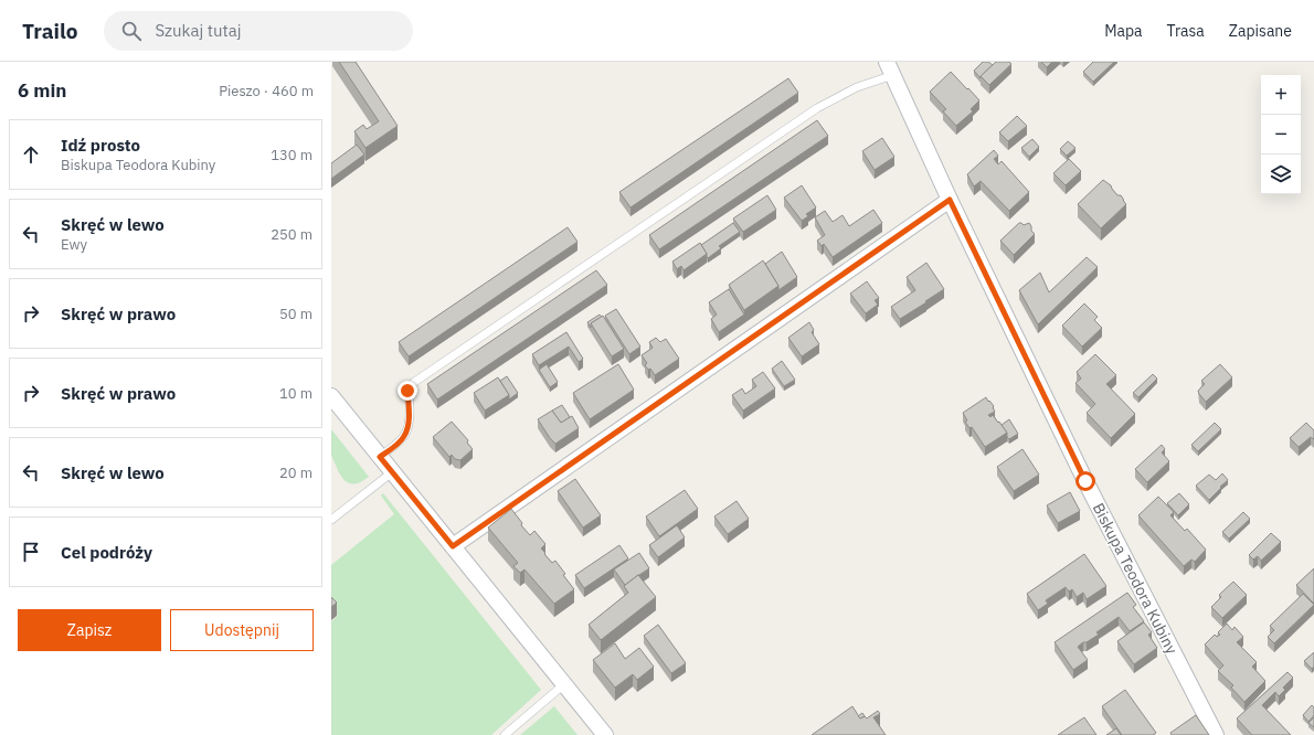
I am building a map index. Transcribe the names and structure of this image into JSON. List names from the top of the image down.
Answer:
{
  "streets": {
    "street": ["Biskupa Teodora Kubiny"]
  },
  "page": {
    "header": "Trailo",
    "search": "Szukaj tutaj",
    "nav": ["Mapa", "Trasa", "Zapisane"],
    "heading": ["6 min", "Pieszo · 460 m"],
    "map_buttons": ["+", "−"],
    "list": [
      ["Idź prosto", "Biskupa Teodora Kubiny", "130 m"],
      ["Skręć w lewo", "Ewy", "250 m"],
      ["Skręć w prawo", "50 m"],
      ["Skręć w prawo", "10 m"],
      ["Skręć w lewo", "20 m"],
      "Cel podróży"
    ],
    "buttons": ["Zapisz", "Udostępnij"]
  }
}
